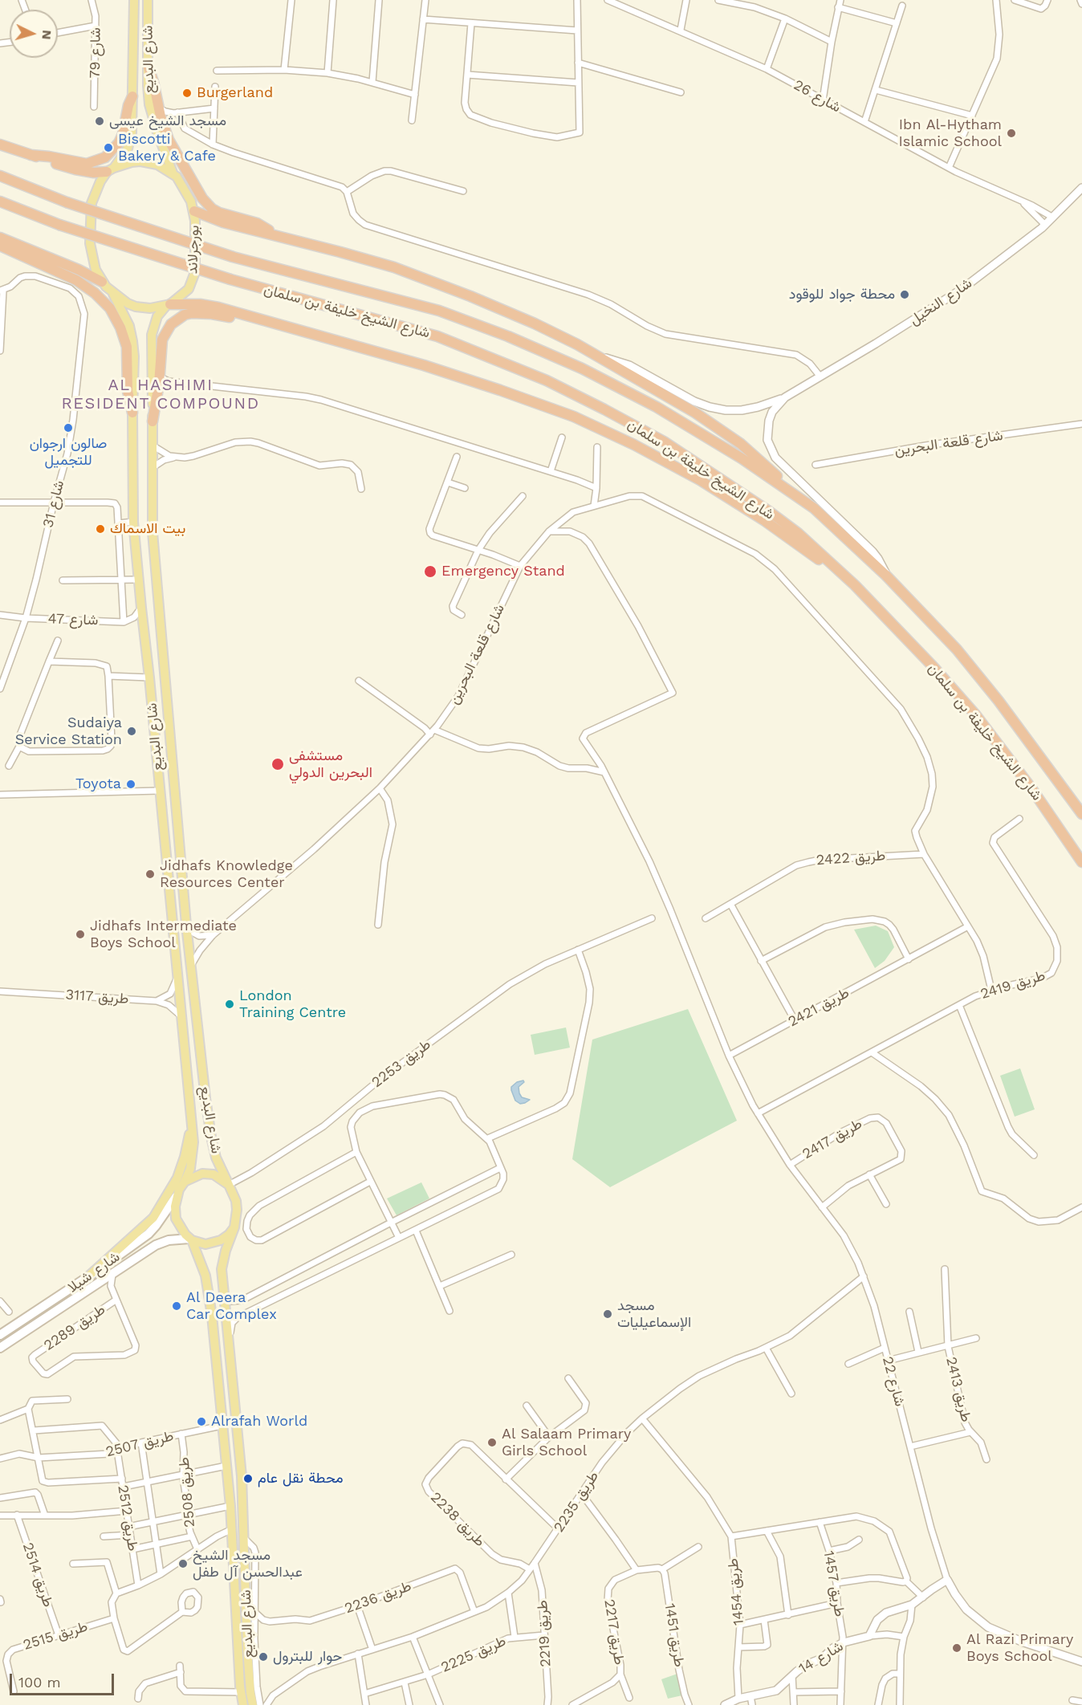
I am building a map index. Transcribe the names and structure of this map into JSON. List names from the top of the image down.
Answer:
{
  "streets": {
    "highway": ["شارع الشيخ خليفة بن سلمان"],
    "main road": ["شارع البديع", "بورجرلاند", "شارع شيلا"],
    "street": [
      "شارع 79",
      "شارع 26",
      "شارع النخيل",
      "شارع قلعة البحرين",
      "شارع 31",
      "شارع 47",
      "طريق 2422",
      "طريق 2419",
      "طريق 3117",
      "طريق 2421",
      "طريق 2253",
      "طريق 2417",
      "طريق 2289",
      "شارع 22",
      "طريق 2413",
      "طريق 2507",
      "طريق 2508",
      "طريق 2235",
      "طريق 2512",
      "طريق 2238",
      "طريق 2514",
      "طريق 1457",
      "طريق 1454",
      "طريق 2236",
      "طريق 2217",
      "طريق 2219",
      "طريق 1451",
      "طريق 2515",
      "طريق 2225",
      "شارع 14"
    ]
  },
  "crossings": [
    ["شارع البديع", "بورجرلاند"],
    ["شارع البديع", "شارع قلعة البحرين"],
    ["شارع البديع", "طريق 2253"],
    ["شارع البديع", "شارع شيلا"],
    ["شارع البديع", "طريق 2507"],
    ["شارع 26", "شارع النخيل"],
    ["شارع النخيل", "شارع الشيخ خليفة بن سلمان"],
    ["شارع قلعة البحرين", "طريق 2422"],
    ["شارع قلعة البحرين", "شارع 22"],
    ["شارع 31", "شارع 47"],
    ["طريق 2419", "شارع 22"],
    ["طريق 2421", "شارع 22"],
    ["طريق 2253", "شارع شيلا"],
    ["طريق 2417", "شارع 22"],
    ["شارع شيلا", "طريق 2289"],
    ["شارع 22", "طريق 2413"],
    ["شارع 22", "طريق 2235"],
    ["طريق 2507", "طريق 2508"],
    ["طريق 2507", "طريق 2512"],
    ["طريق 2235", "طريق 2238"],
    ["طريق 2235", "طريق 2236"],
    ["طريق 2235", "طريق 2219"],
    ["طريق 2514", "طريق 2515"],
    ["طريق 1457", "شارع 14"],
    ["طريق 1454", "شارع 14"],
    ["طريق 2217", "طريق 1451"],
    ["طريق 2219", "طريق 2225"]
  ],
  "districts": ["AL HASHIMI RESIDENT COMPOUND"],
  "places": [
    "Burgerland",
    "مسجد الشيخ عيسى",
    "Ibn Al-Hytham Islamic School",
    "Biscotti Bakery & Cafe",
    "محطة جواد للوقود",
    "صالون ارجوان للتجميل",
    "بيت الاسماك",
    "Emergency Stand",
    "Sudaiya Service Station",
    "مستشفى البحرين الدولي",
    "Toyota",
    "Jidhafs Knowledge Resources Center",
    "Jidhafs Intermediate Boys School",
    "London Training Centre",
    "Al Deera Car Complex",
    "مسجد الإسماعيليات",
    "Alrafah World",
    "Al Salaam Primary Girls School",
    "محطة نقل عام",
    "مسجد الشيخ عبدالحسن آل طفل",
    "Al Razi Primary Boys School",
    "حوار للبترول"
  ],
  "scale_bar": "100 m",
  "north": "right"
}
